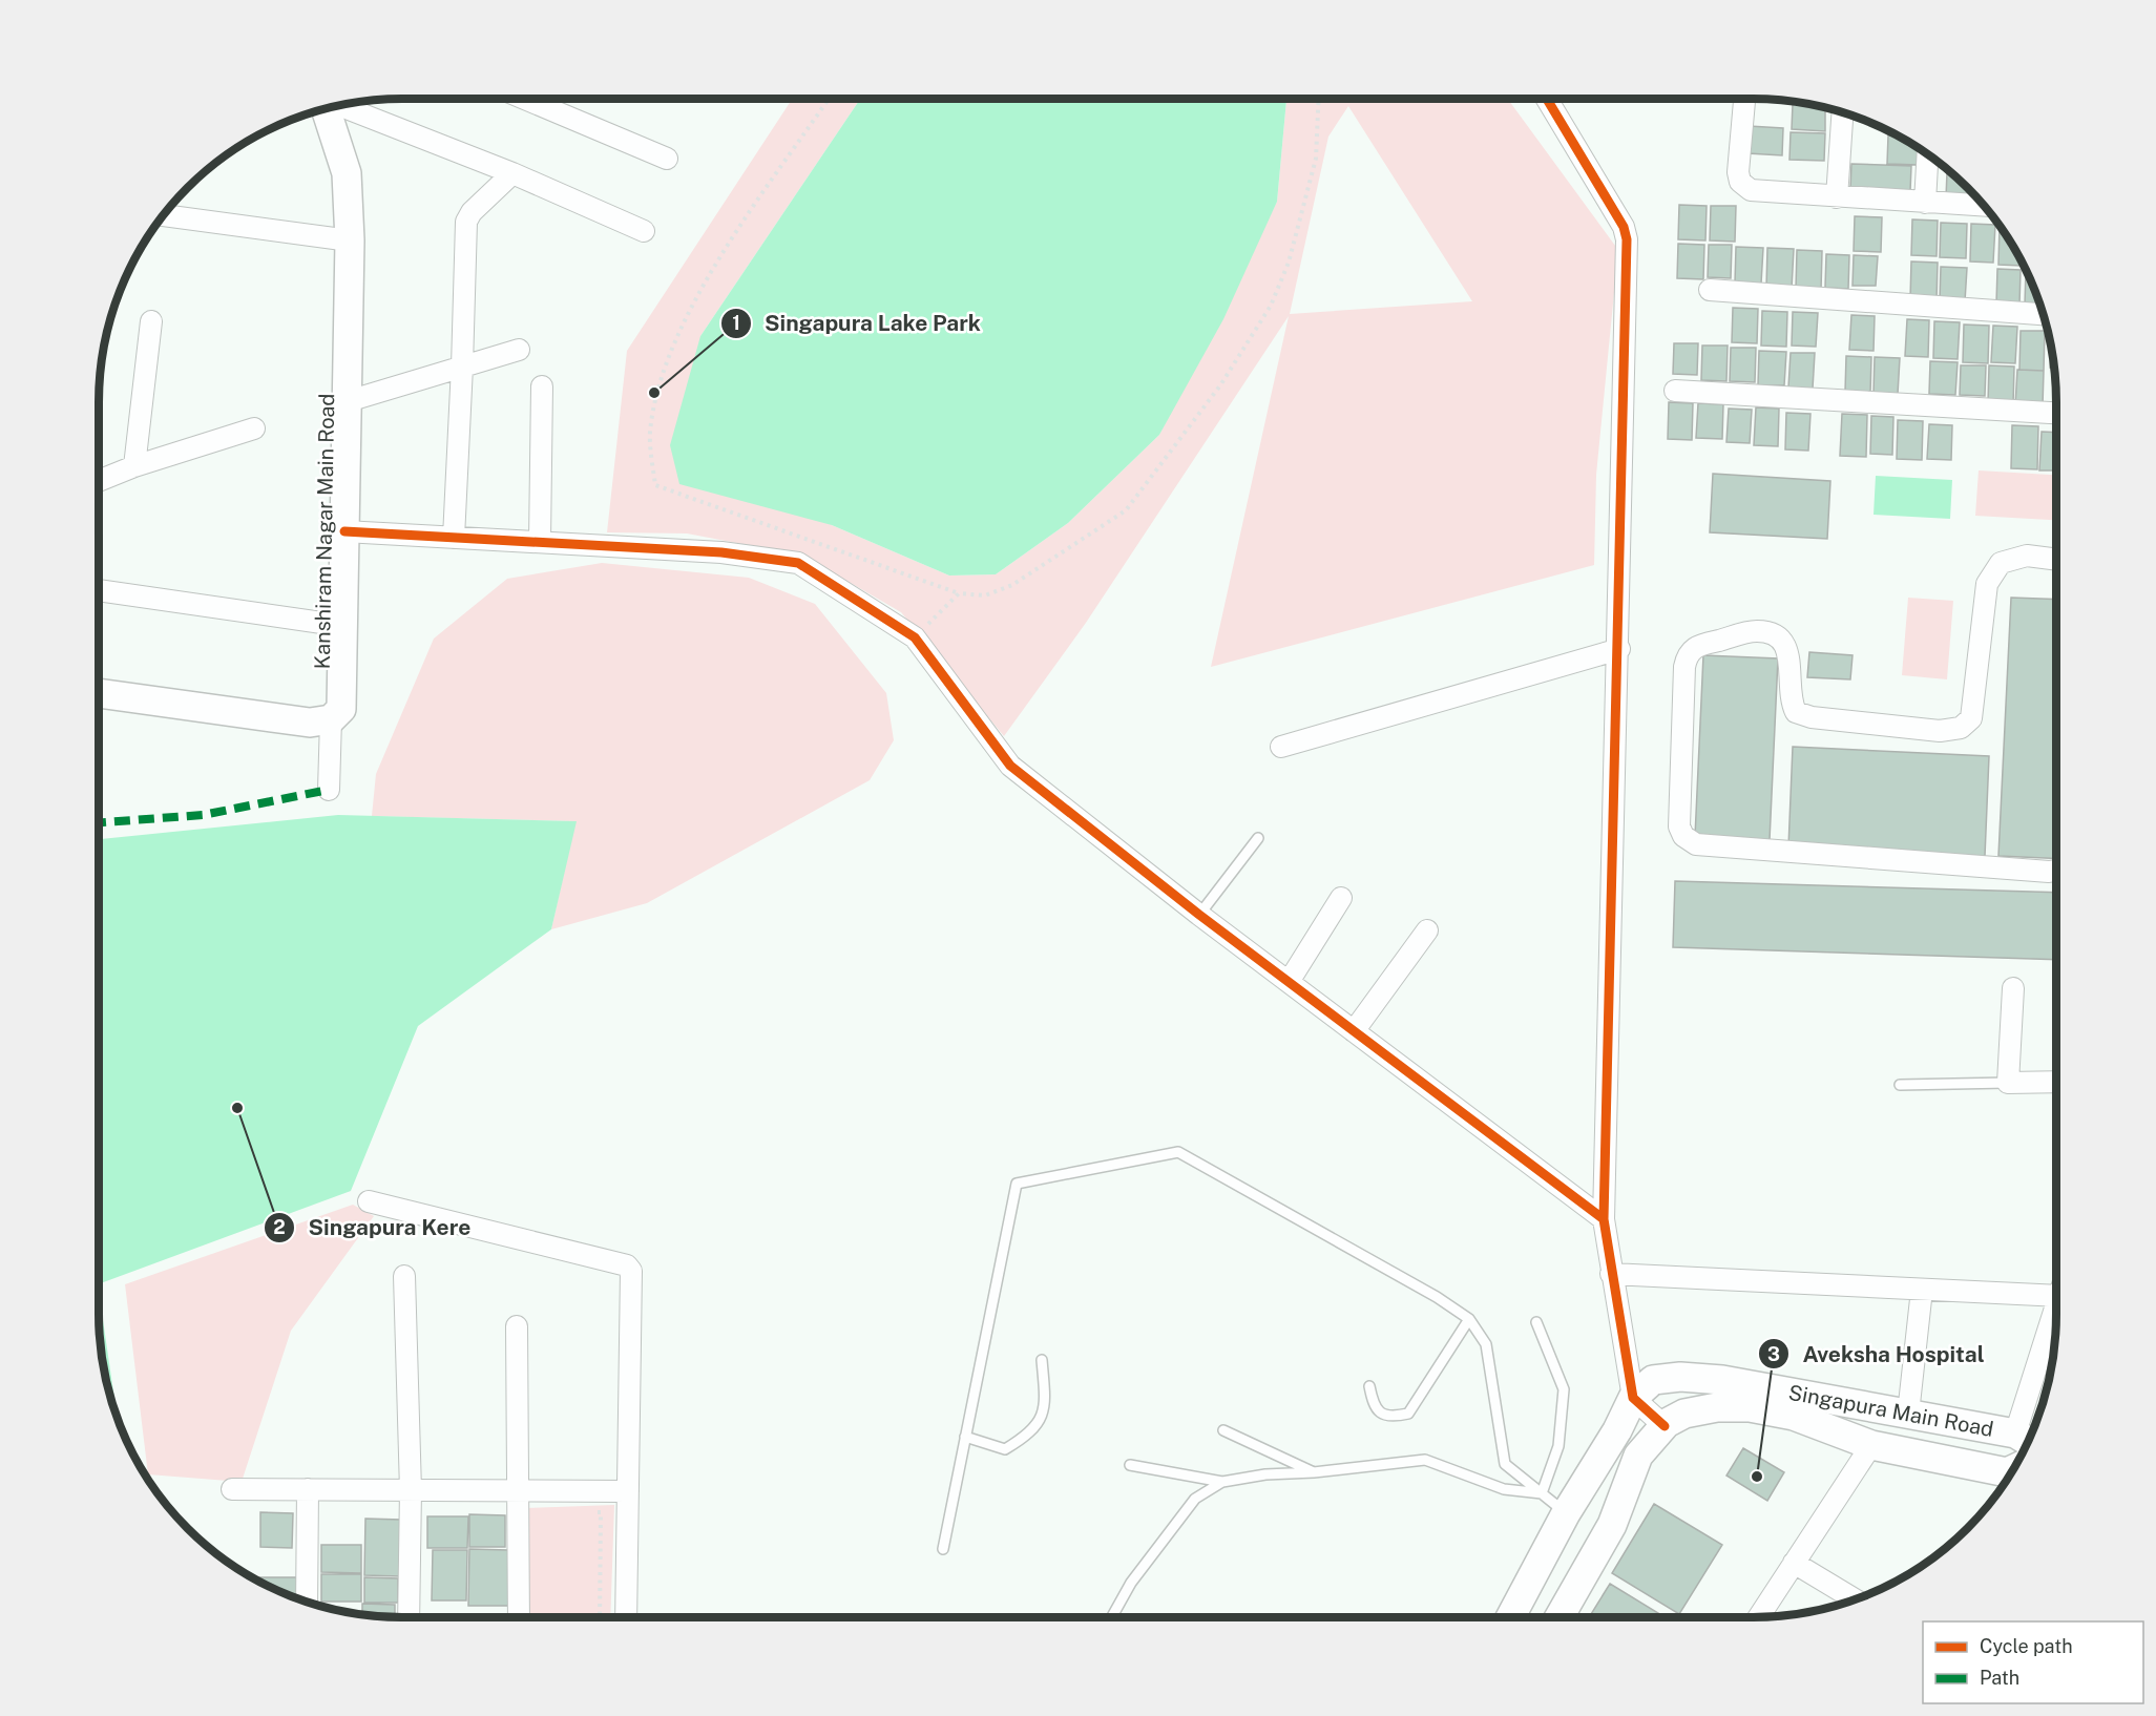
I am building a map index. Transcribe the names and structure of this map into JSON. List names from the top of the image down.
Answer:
{
  "streets": {
    "street": ["Kanshiram Nagar Main Road", "Singapura Main Road"]
  },
  "places": ["Singapura Lake Park", "Singapura Kere", "Aveksha Hospital"],
  "legend": ["Cycle path", "Path"]
}
